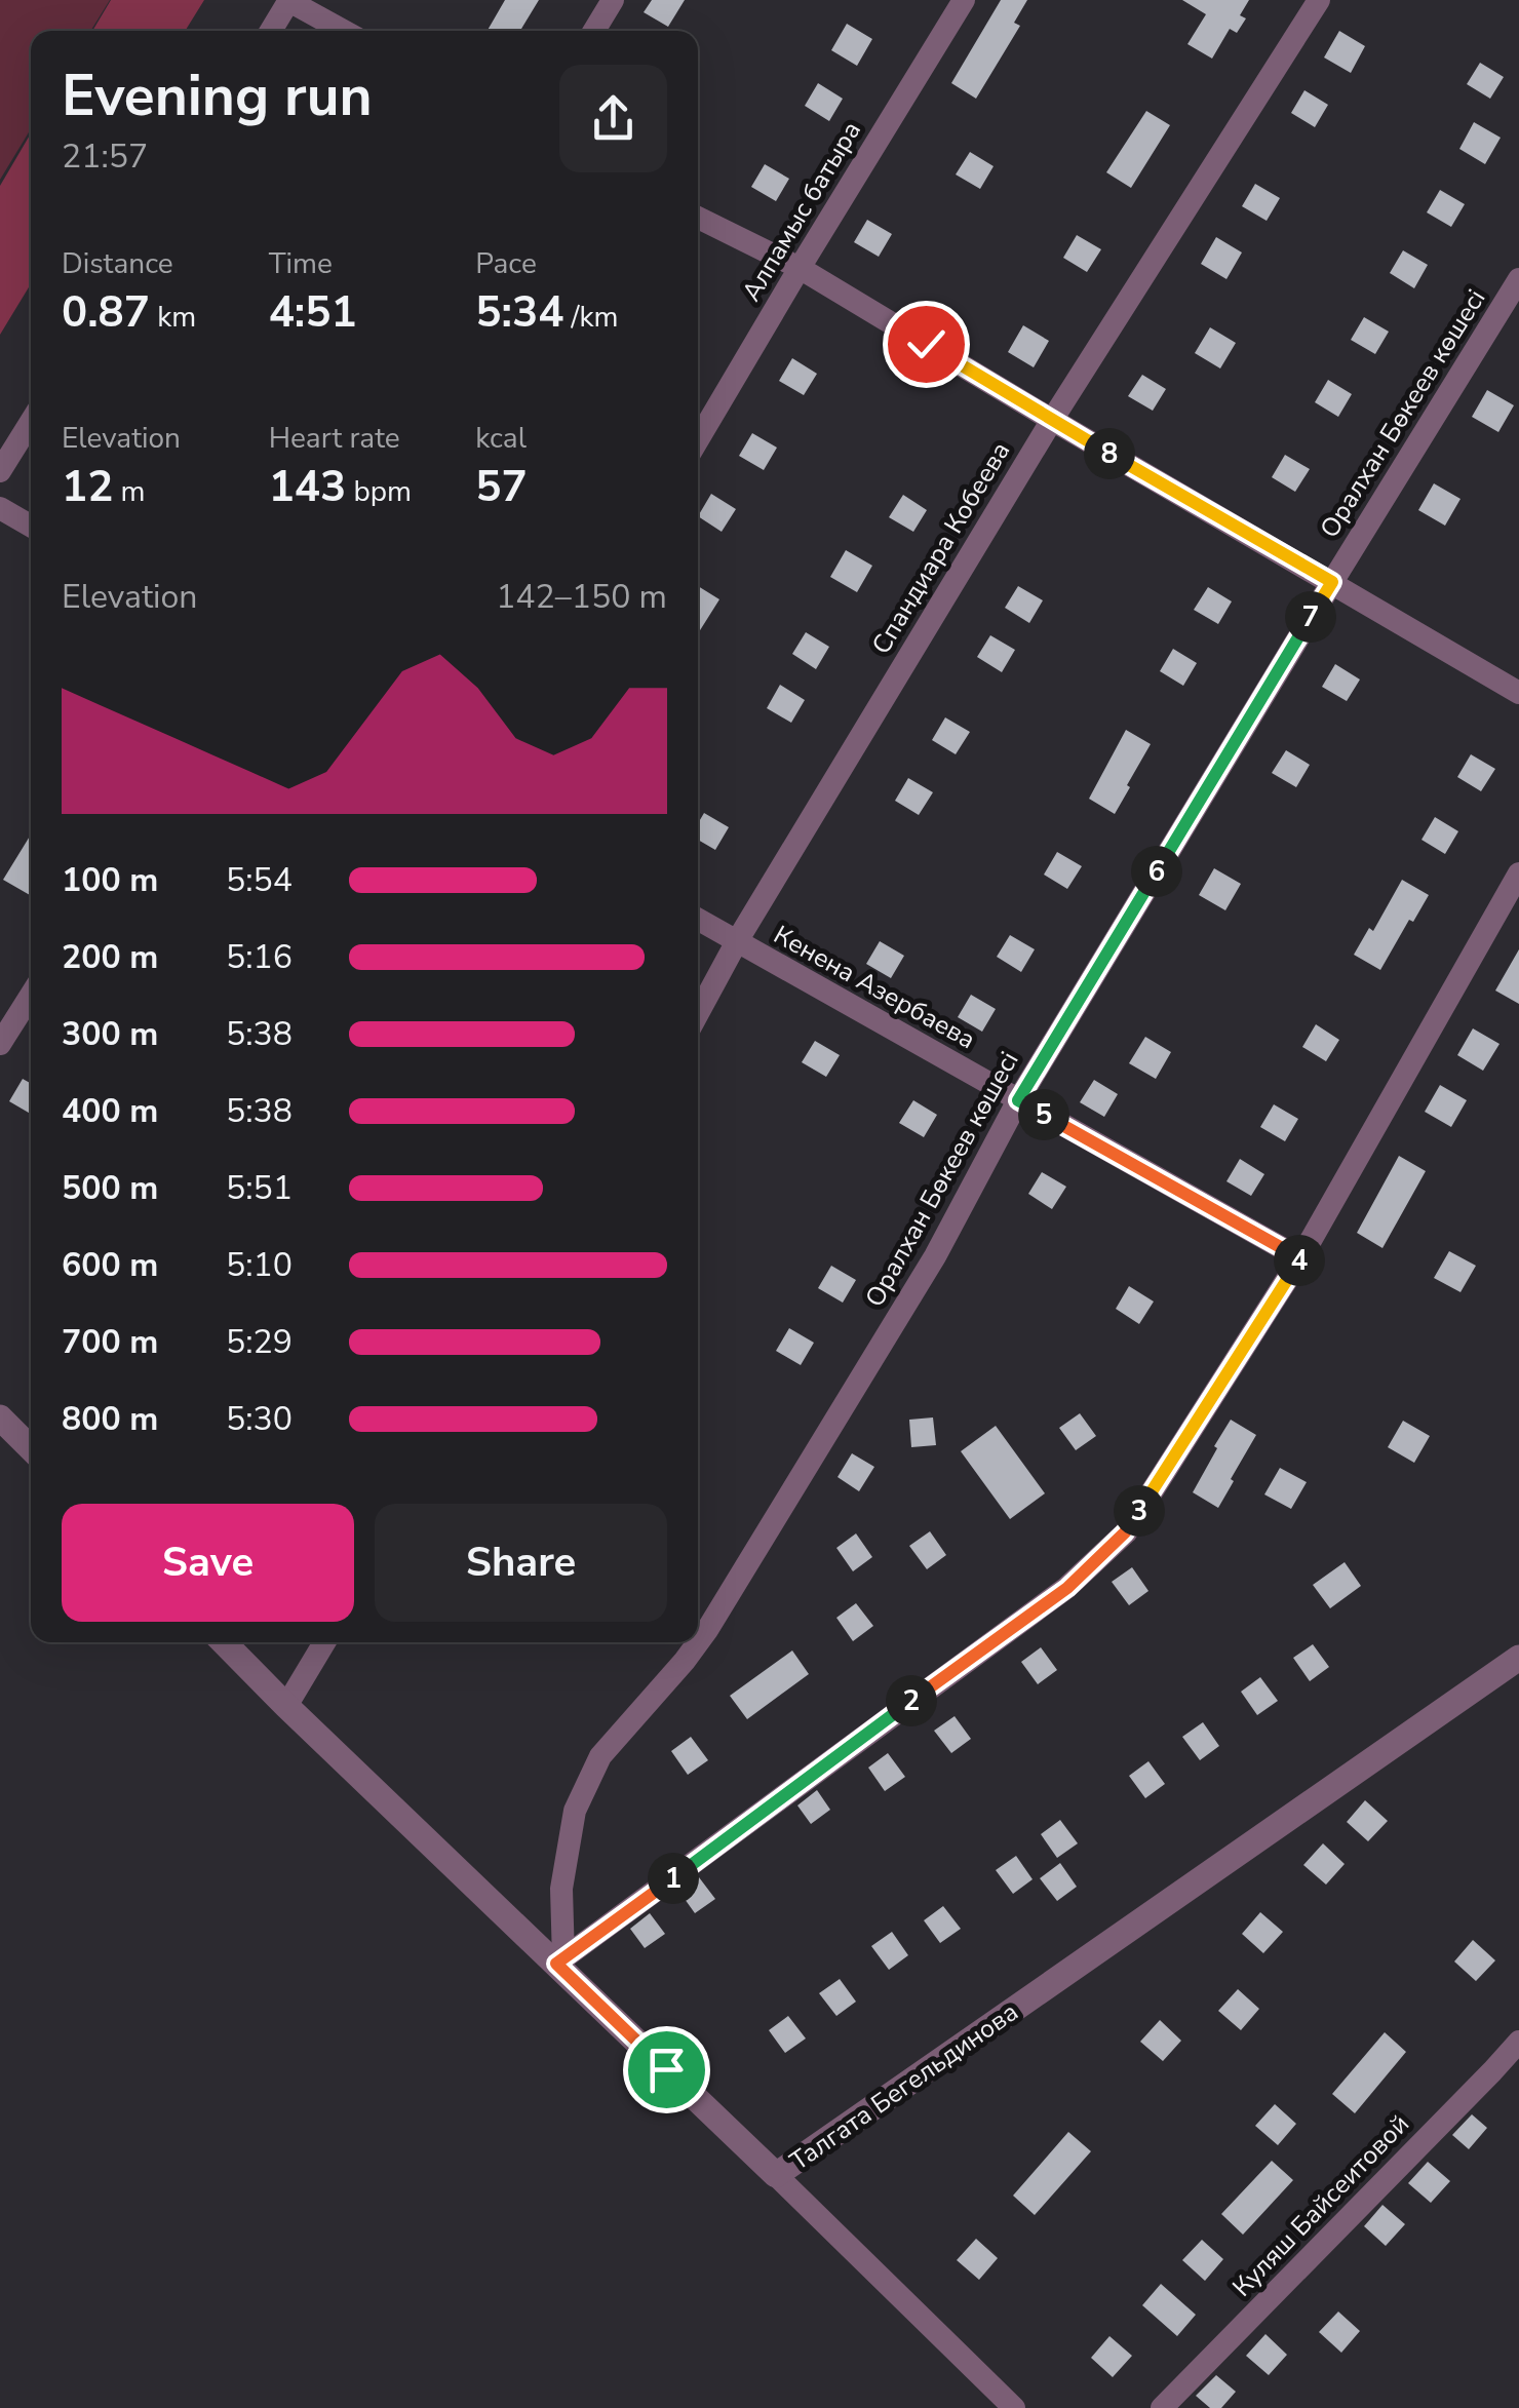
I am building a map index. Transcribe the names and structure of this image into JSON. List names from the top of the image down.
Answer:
{
  "streets": {
    "street": [
      "Алпамыс батыра",
      "Оралхан Бөкеев көшесі",
      "Спандиара Кобеева",
      "Кенена Азербаева",
      "Талгата Бегельдинова",
      "Куляш Байсеитовой"
    ]
  },
  "crossings": [
    ["Оралхан Бөкеев көшесі", "Кенена Азербаева"],
    ["Оралхан Бөкеев көшесі", "Талгата Бегельдинова"],
    ["Спандиара Кобеева", "Кенена Азербаева"]
  ],
  "page": {
    "heading": ["Evening run", "21:57"],
    "stats": [
      ["Distance", "0.87 km"],
      ["Time", "4:51"],
      ["Pace", "5:34 /km"],
      ["Elevation", "12 m"],
      ["Heart rate", "143 bpm"],
      ["kcal", "57"]
    ],
    "pins": [
      "8",
      "7",
      "6",
      "5",
      "4",
      "3",
      "2",
      "1"
    ],
    "chart": ["Elevation", "142–150 m"],
    "list": [
      {
        "name": "100 m",
        "note": "5:54"
      },
      {
        "name": "200 m",
        "note": "5:16"
      },
      {
        "name": "300 m",
        "note": "5:38"
      },
      {
        "name": "400 m",
        "note": "5:38"
      },
      {
        "name": "500 m",
        "note": "5:51"
      },
      {
        "name": "600 m",
        "note": "5:10"
      },
      {
        "name": "700 m",
        "note": "5:29"
      },
      {
        "name": "800 m",
        "note": "5:30"
      }
    ],
    "buttons": ["Save", "Share"]
  }
}
